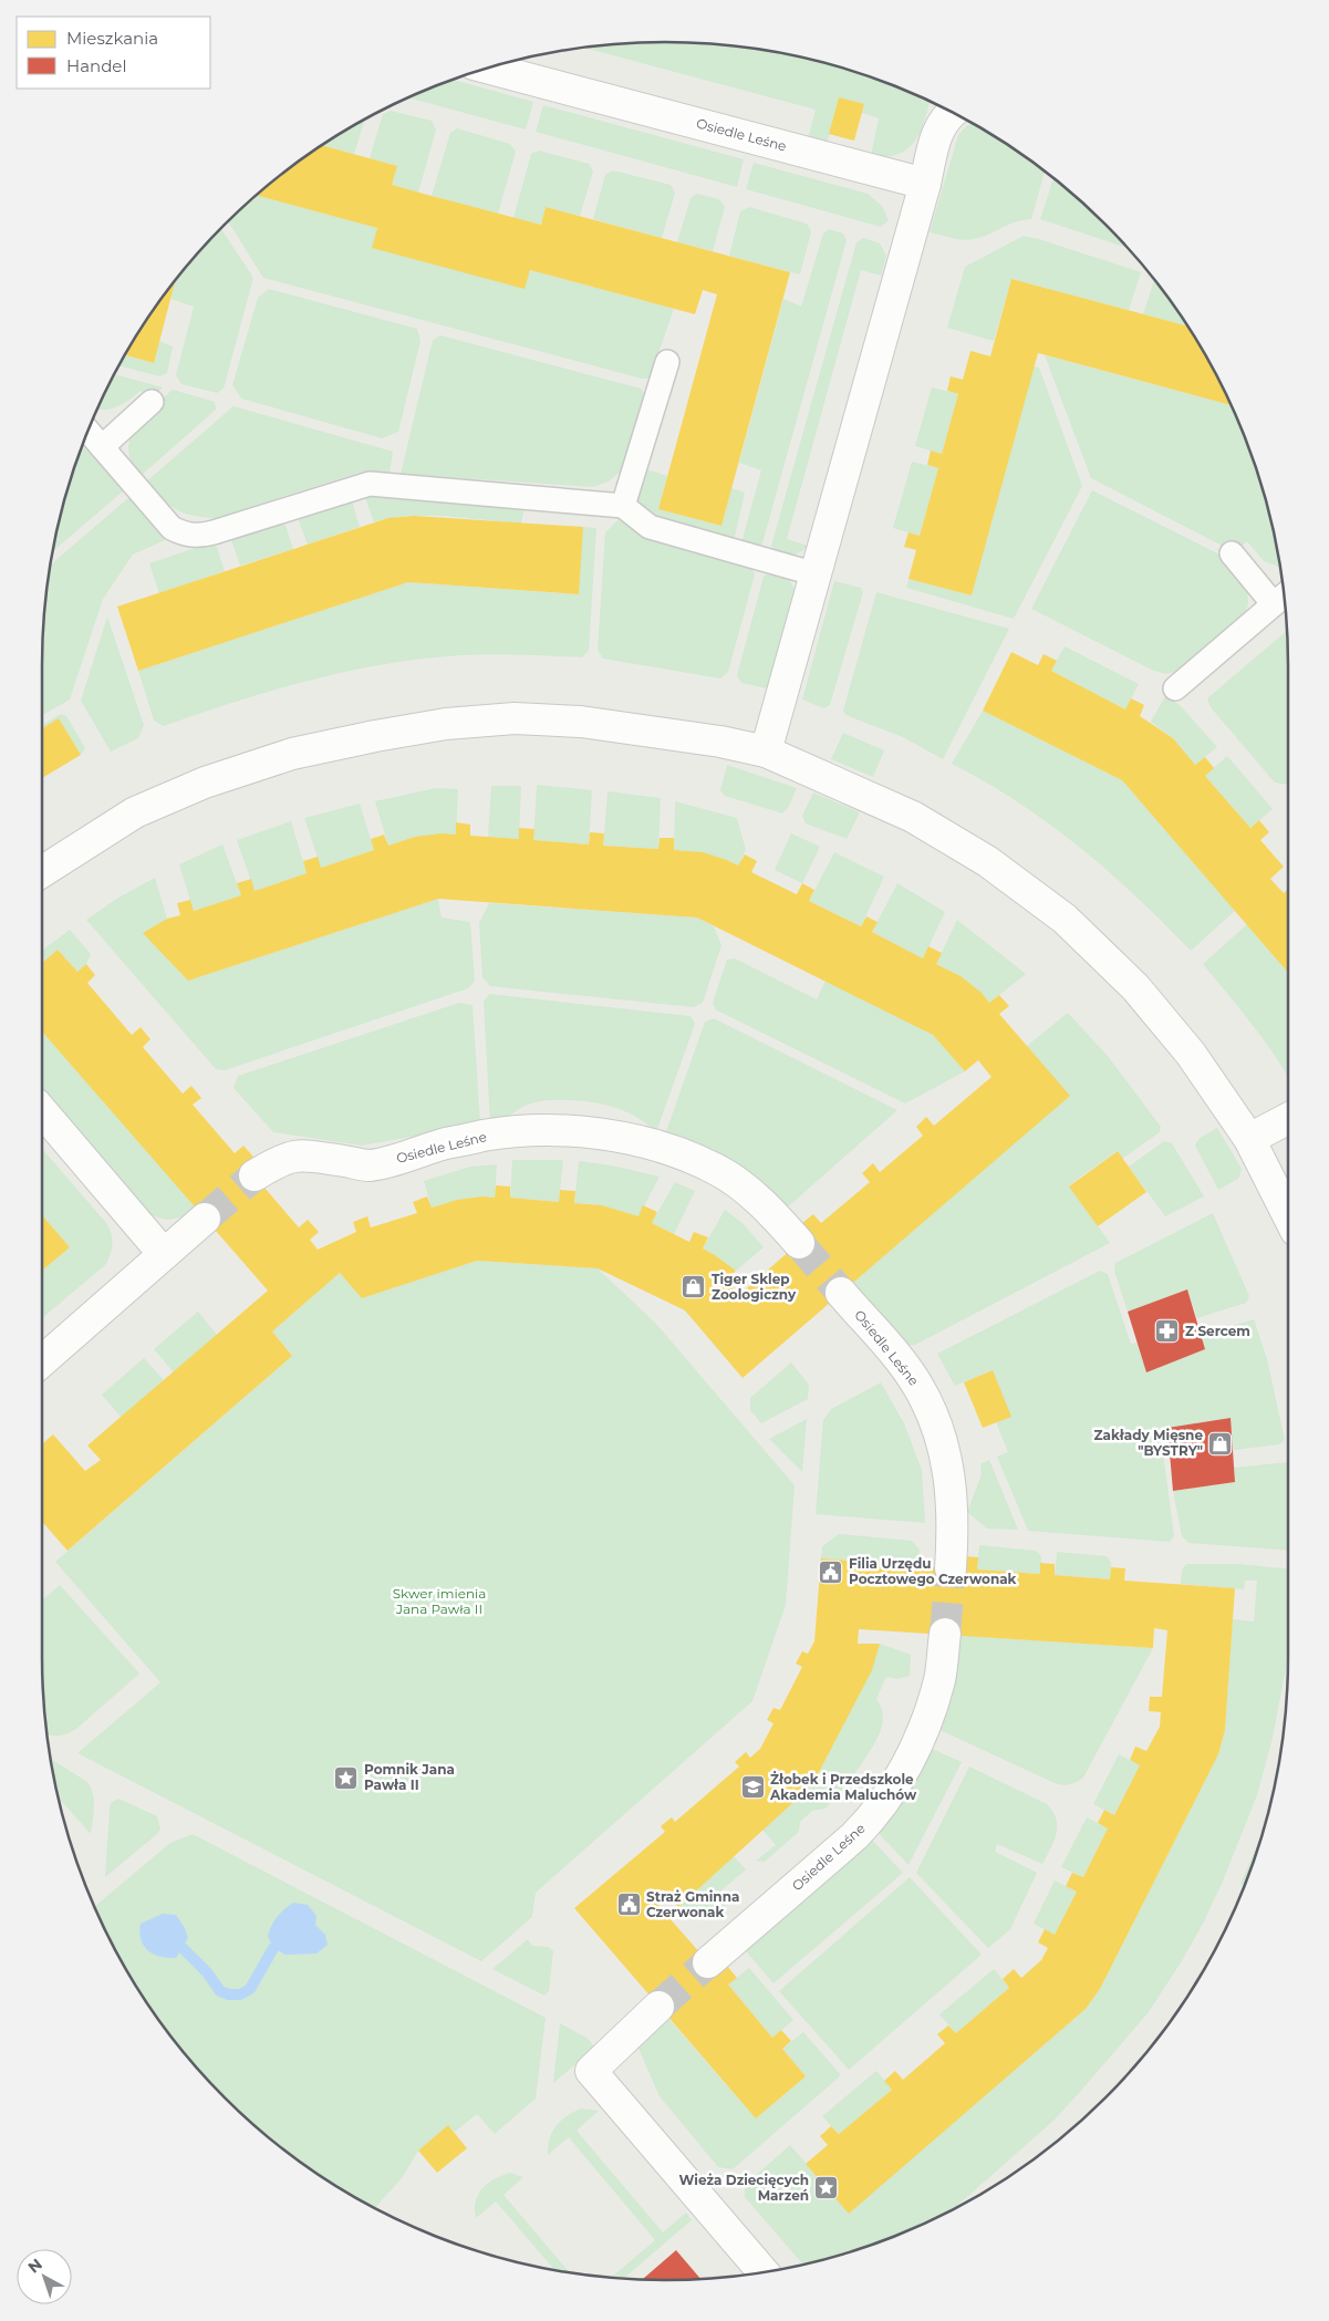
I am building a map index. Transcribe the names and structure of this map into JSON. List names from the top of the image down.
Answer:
{
  "streets": {
    "street": ["Osiedle Leśne"]
  },
  "parks": ["Skwer imienia Jana Pawła II"],
  "places": {
    "shop": ["Tiger Sklep Zoologiczny", "Zakłady Mięsne \"BYSTRY\""],
    "pharmacy": ["Z Sercem"],
    "public building": ["Filia Urzędu Pocztowego Czerwonak", "Straż Gminna Czerwonak"],
    "place": ["Pomnik Jana Pawła II", "Wieża Dziecięcych Marzeń"],
    "school or university": ["Żłobek i Przedszkole Akademia Maluchów"]
  },
  "legend": ["Mieszkania", "Handel"],
  "north": "top left"
}
